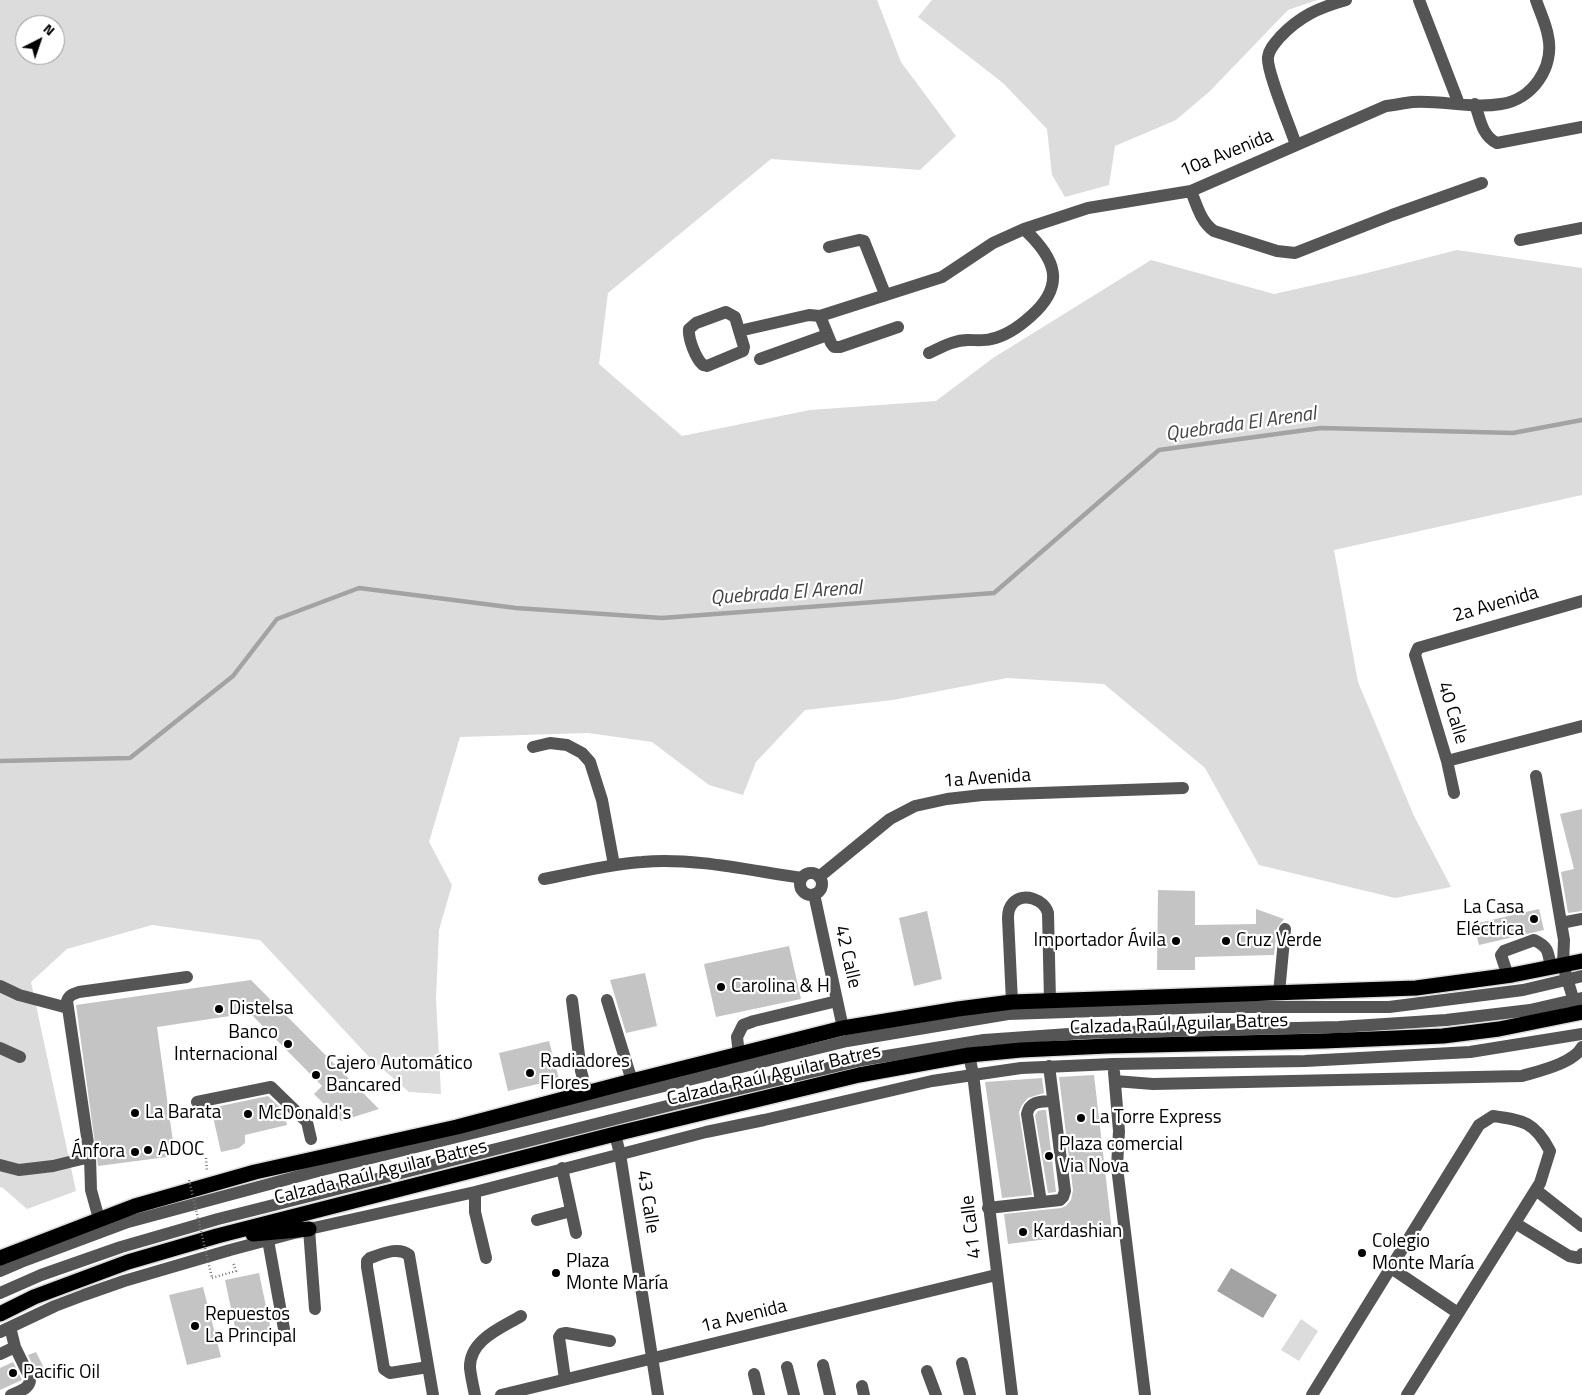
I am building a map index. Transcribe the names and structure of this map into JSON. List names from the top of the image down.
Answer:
{
  "streets": {
    "highway": ["Calzada Raúl Aguilar Batres"],
    "street": [
      "10a Avenida",
      "2a Avenida",
      "40 Calle",
      "1a Avenida",
      "42 Calle",
      "43 Calle",
      "41 Calle"
    ]
  },
  "crossings": [
    ["2a Avenida", "40 Calle"],
    ["1a Avenida", "42 Calle"],
    ["1a Avenida", "43 Calle"],
    ["1a Avenida", "41 Calle"],
    ["42 Calle", "Calzada Raúl Aguilar Batres"],
    ["Calzada Raúl Aguilar Batres", "43 Calle"],
    ["Calzada Raúl Aguilar Batres", "41 Calle"]
  ],
  "water": ["Quebrada El Arenal"],
  "places": [
    "La Casa Eléctrica",
    "Importador Ávila",
    "Cruz Verde",
    "Carolina & H",
    "Distelsa",
    "Banco Internacional",
    "Radiadores Flores",
    "Cajero Automático Bancared",
    "La Barata",
    "McDonald's",
    "La Torre Express",
    "ADOC",
    "Ánfora",
    "Plaza comercial Via Nova",
    "Kardashian",
    "Colegio Monte María",
    "Plaza Monte María",
    "Repuestos La Principal",
    "Pacific Oil"
  ],
  "north": "top right"
}
